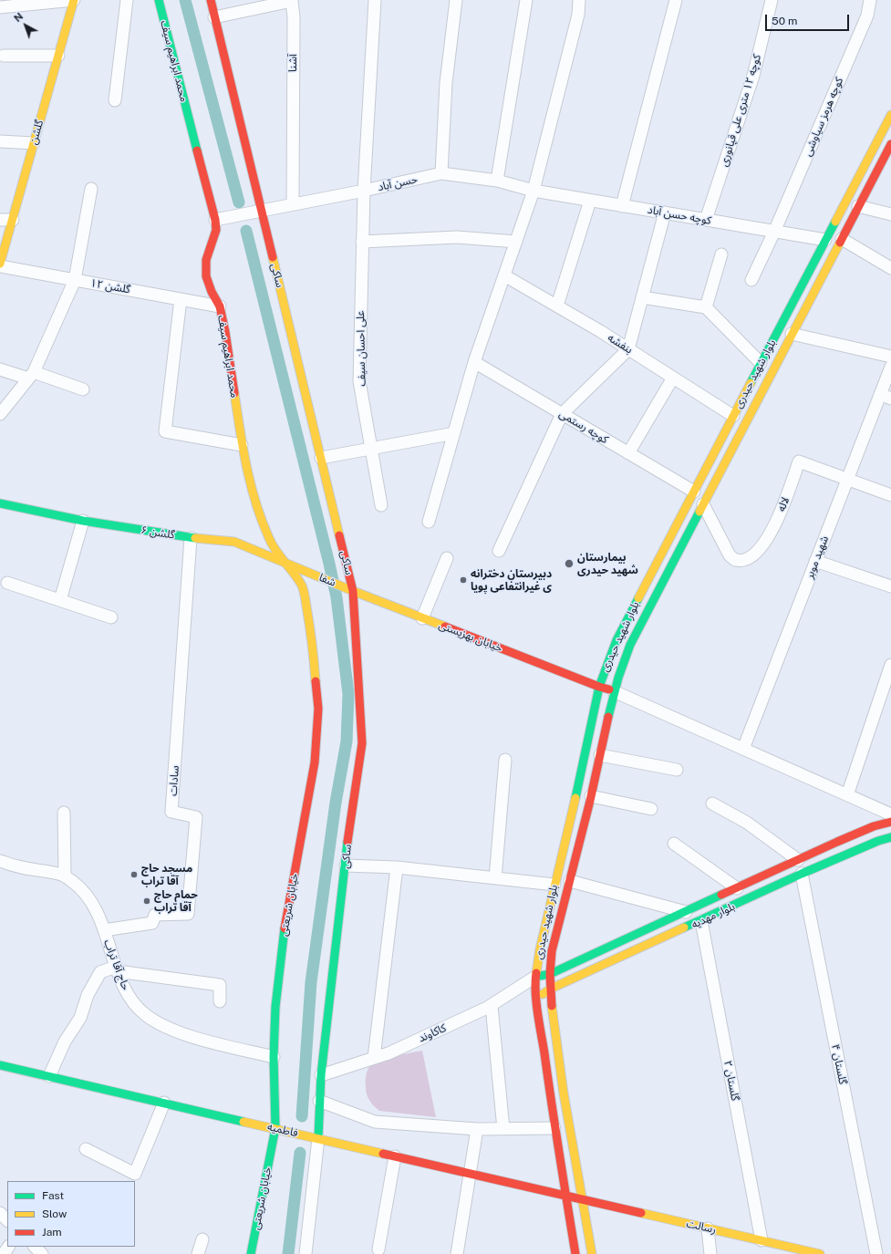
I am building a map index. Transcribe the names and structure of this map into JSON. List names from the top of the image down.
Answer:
{
  "streets": {
    "street": [
      "محمد ابراهیم سیف",
      "آشنا",
      "کوچه ۱۲ متری علی قپانوری",
      "کوچه هرمز سیاوشی",
      "گلشن",
      "حسن آباد",
      "کوچه حسن آباد",
      "ساکی",
      "گلشن ۱۲",
      "بنفشه",
      "علی احسان سیف",
      "بلوار شهید حیدری",
      "کوچه رستمی",
      "لاله",
      "گلشن ۶",
      "شهید موبر",
      "شفا",
      "خیابان بهزیستی",
      "سادات",
      "خیابان شریعتی",
      "بلوار مهدیه",
      "حاج آقا تراب",
      "کاکاوند",
      "گلستان ۴",
      "گلستان ۲",
      "فاطمیه",
      "رسالت"
    ]
  },
  "crossings": [
    ["محمد ابراهیم سیف", "حسن آباد"],
    ["محمد ابراهیم سیف", "گلشن ۱۲"],
    ["محمد ابراهیم سیف", "گلشن ۶"],
    ["محمد ابراهیم سیف", "خیابان شریعتی"],
    ["آشنا", "حسن آباد"],
    ["آشنا", "ساکی"],
    ["کوچه ۱۲ متری علی قپانوری", "کوچه حسن آباد"],
    ["کوچه هرمز سیاوشی", "کوچه حسن آباد"],
    ["گلشن", "گلشن ۱۲"],
    ["حسن آباد", "کوچه حسن آباد"],
    ["حسن آباد", "ساکی"],
    ["حسن آباد", "علی احسان سیف"],
    ["کوچه حسن آباد", "بلوار شهید حیدری"],
    ["ساکی", "خیابان بهزیستی"],
    ["ساکی", "کاکاوند"],
    ["ساکی", "فاطمیه"],
    ["بنفشه", "بلوار شهید حیدری"],
    ["بلوار شهید حیدری", "کوچه رستمی"],
    ["بلوار شهید حیدری", "لاله"],
    ["بلوار شهید حیدری", "خیابان بهزیستی"],
    ["بلوار شهید حیدری", "بلوار مهدیه"],
    ["بلوار شهید حیدری", "کاکاوند"],
    ["بلوار شهید حیدری", "فاطمیه"],
    ["بلوار شهید حیدری", "رسالت"],
    ["لاله", "شهید موبر"],
    ["گلشن ۶", "شفا"],
    ["گلشن ۶", "سادات"],
    ["گلشن ۶", "خیابان شریعتی"],
    ["شفا", "خیابان بهزیستی"],
    ["سادات", "حاج آقا تراب"],
    ["خیابان شریعتی", "حاج آقا تراب"],
    ["خیابان شریعتی", "فاطمیه"],
    ["بلوار مهدیه", "کاکاوند"],
    ["بلوار مهدیه", "گلستان ۴"],
    ["بلوار مهدیه", "گلستان ۲"],
    ["گلستان ۲", "رسالت"],
    ["فاطمیه", "رسالت"]
  ],
  "places": [
    "بیمارستان شهید حیدری",
    "دبیرستان دخترانه ی غیرانتفاعی پویا",
    "مسجد حاج آقا تراب",
    "حمام حاج آقا تراب"
  ],
  "legend": ["Fast", "Slow", "Jam"],
  "scale_bar": "50 m",
  "north": "top left"
}
